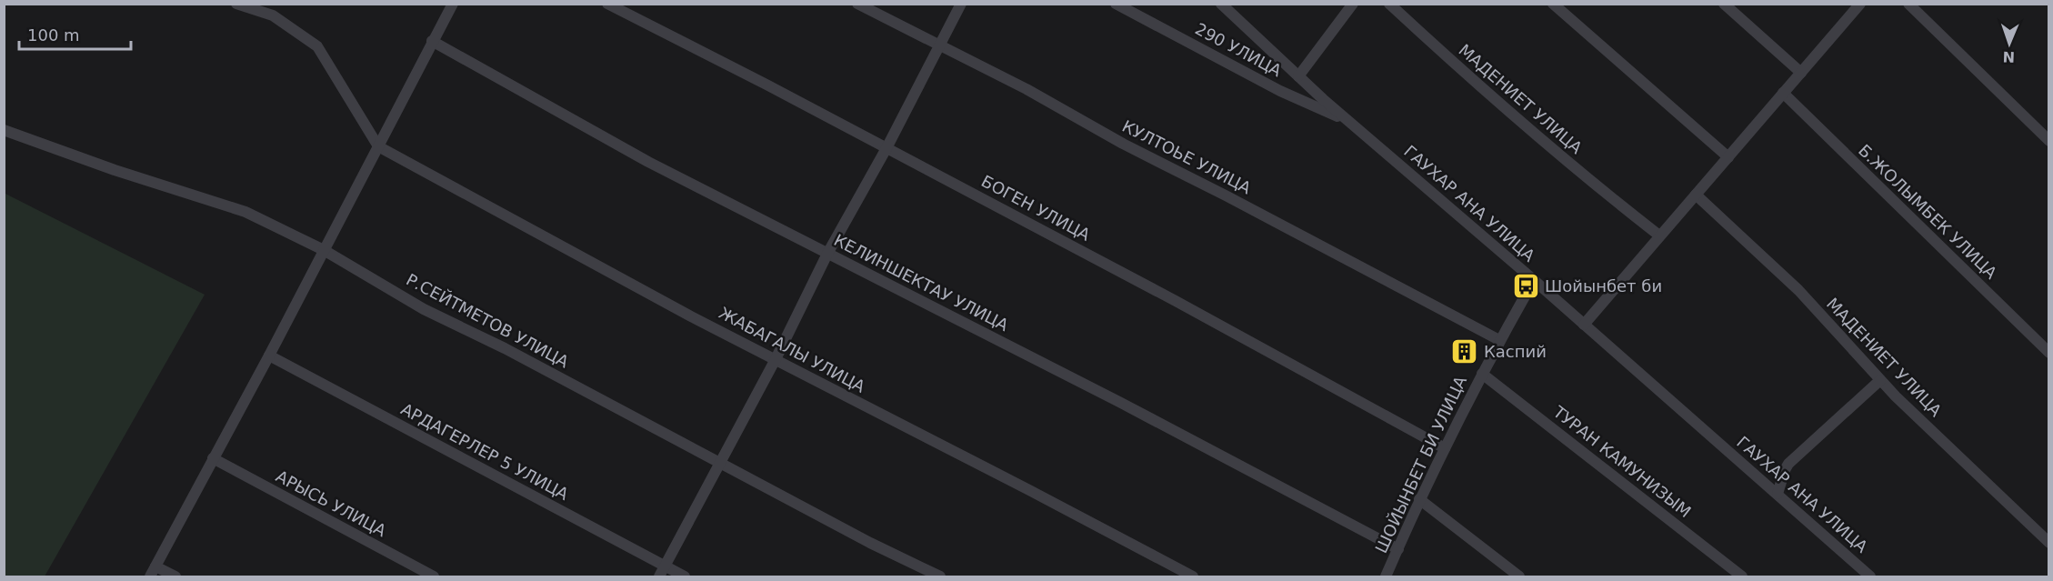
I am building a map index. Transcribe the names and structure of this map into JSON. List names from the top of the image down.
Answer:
{
  "streets": {
    "street": [
      "290 УЛИЦА",
      "МАДЕНИЕТ УЛИЦА",
      "КУЛТОЬЕ УЛИЦА",
      "ГАУХАР АНА УЛИЦА",
      "БОГЕН УЛИЦА",
      "Б.ЖОЛЫМБЕК УЛИЦА",
      "КЕЛИНШЕКТАУ УЛИЦА",
      "Р.СЕЙТМЕТОВ УЛИЦА",
      "ЖАБАГАЛЫ УЛИЦА",
      "АРДАГЕРЛЕР 5 УЛИЦА",
      "ТУРАН КАМУНИЗЫМ",
      "ШОЙЫНБЕТ БИ УЛИЦА",
      "АРЫСЬ УЛИЦА"
    ]
  },
  "crossings": [
    ["290 УЛИЦА", "ГАУХАР АНА УЛИЦА"],
    ["КУЛТОЬЕ УЛИЦА", "ШОЙЫНБЕТ БИ УЛИЦА"],
    ["ГАУХАР АНА УЛИЦА", "ШОЙЫНБЕТ БИ УЛИЦА"],
    ["БОГЕН УЛИЦА", "ШОЙЫНБЕТ БИ УЛИЦА"],
    ["КЕЛИНШЕКТАУ УЛИЦА", "ШОЙЫНБЕТ БИ УЛИЦА"],
    ["ТУРАН КАМУНИЗЫМ", "ШОЙЫНБЕТ БИ УЛИЦА"]
  ],
  "places": {
    "bus stop": ["Шойынбет би"],
    "building": ["Каспий"]
  },
  "scale_bar": "100 m",
  "north": "bottom"
}
